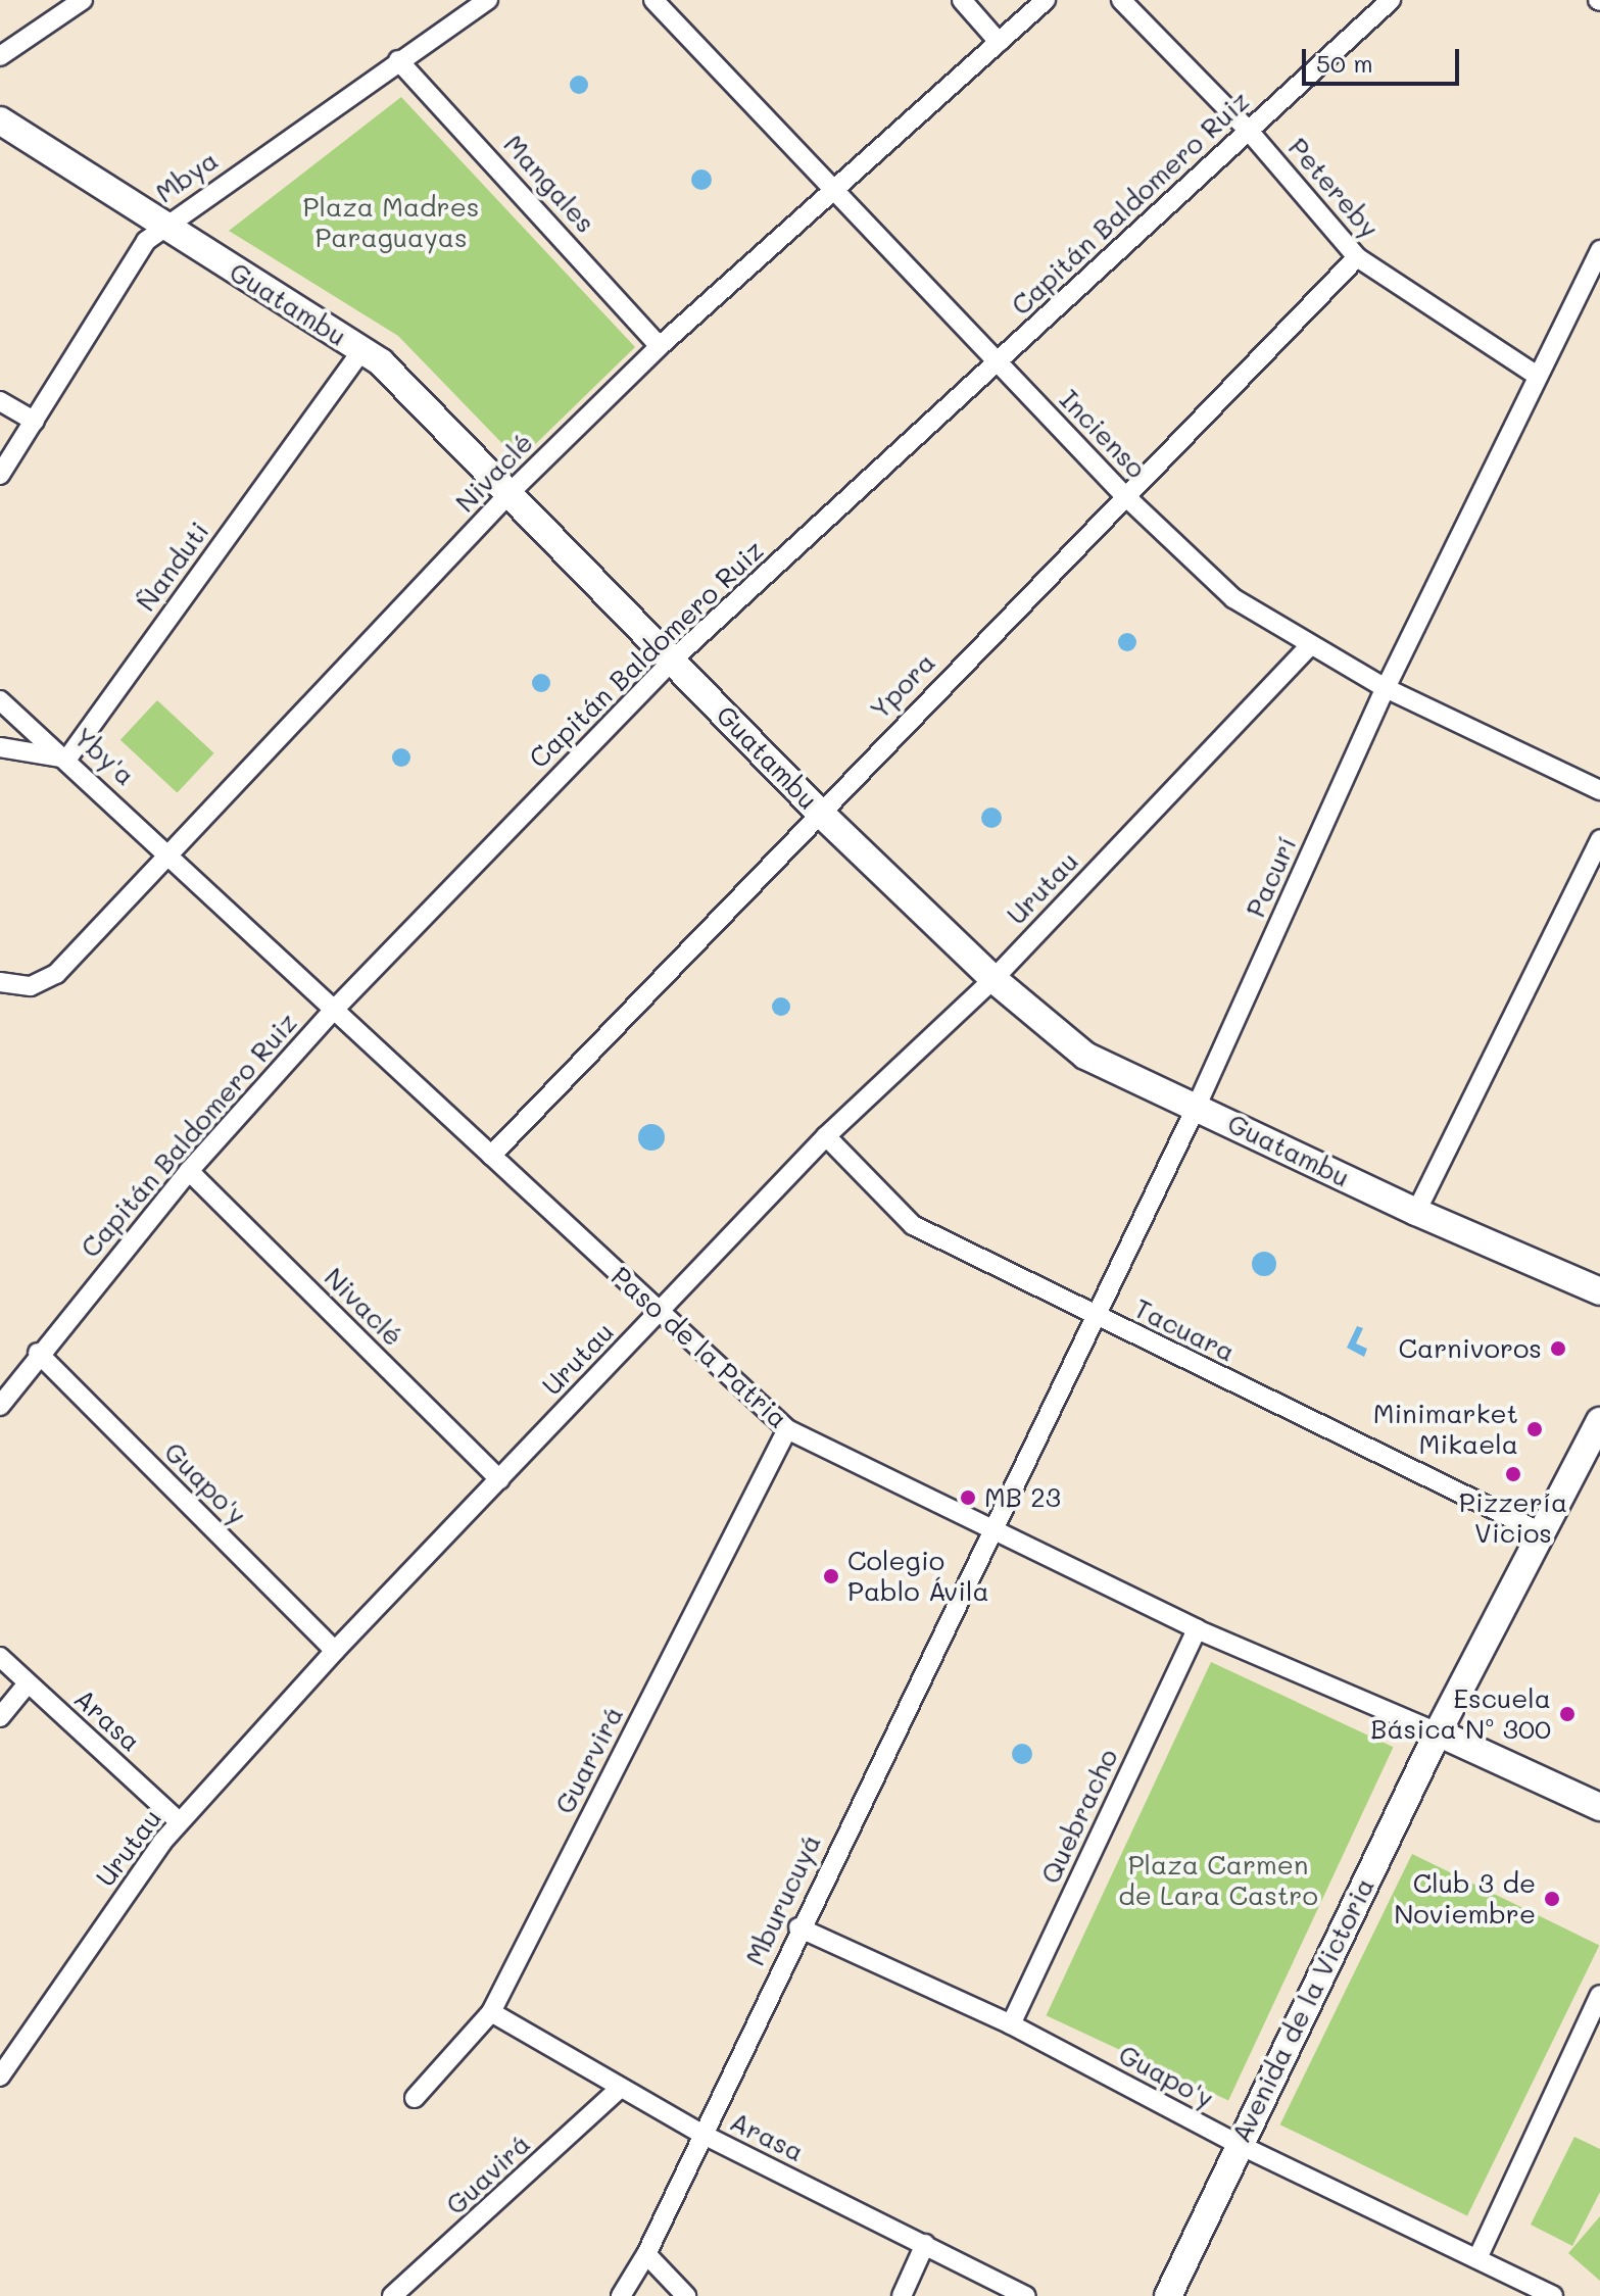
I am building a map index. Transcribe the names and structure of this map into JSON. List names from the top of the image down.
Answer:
{
  "streets": {
    "street": [
      "Mbya",
      "Mangales",
      "Petereby",
      "Capitán Baldomero Ruiz",
      "Guatambu",
      "Incienso",
      "Nivaclé",
      "Ñanduti",
      "Ypora",
      "Yby'a",
      "Pacurí",
      "Urutau",
      "Tacuara",
      "Paso de la Patria",
      "Guapo'y",
      "Arasa",
      "Guarvirá",
      "Quebracho",
      "Mburucuyá",
      "Avenida de la Victoria",
      "Guavirá"
    ]
  },
  "crossings": [
    ["Mbya", "Mangales"],
    ["Mbya", "Guatambu"],
    ["Mangales", "Nivaclé"],
    ["Petereby", "Capitán Baldomero Ruiz"],
    ["Petereby", "Ypora"],
    ["Petereby", "Pacurí"],
    ["Capitán Baldomero Ruiz", "Guatambu"],
    ["Capitán Baldomero Ruiz", "Incienso"],
    ["Capitán Baldomero Ruiz", "Nivaclé"],
    ["Capitán Baldomero Ruiz", "Paso de la Patria"],
    ["Capitán Baldomero Ruiz", "Guapo'y"],
    ["Guatambu", "Nivaclé"],
    ["Guatambu", "Ñanduti"],
    ["Guatambu", "Ypora"],
    ["Guatambu", "Pacurí"],
    ["Guatambu", "Urutau"],
    ["Incienso", "Nivaclé"],
    ["Incienso", "Ypora"],
    ["Incienso", "Pacurí"],
    ["Incienso", "Urutau"],
    ["Nivaclé", "Yby'a"],
    ["Nivaclé", "Urutau"],
    ["Nivaclé", "Paso de la Patria"],
    ["Ñanduti", "Yby'a"],
    ["Ypora", "Paso de la Patria"],
    ["Yby'a", "Paso de la Patria"],
    ["Pacurí", "Tacuara"],
    ["Pacurí", "Paso de la Patria"],
    ["Pacurí", "Mburucuyá"],
    ["Urutau", "Tacuara"],
    ["Urutau", "Paso de la Patria"],
    ["Urutau", "Guapo'y"],
    ["Urutau", "Arasa"],
    ["Tacuara", "Avenida de la Victoria"],
    ["Paso de la Patria", "Guarvirá"],
    ["Paso de la Patria", "Quebracho"],
    ["Paso de la Patria", "Mburucuyá"],
    ["Paso de la Patria", "Avenida de la Victoria"],
    ["Guapo'y", "Quebracho"],
    ["Guapo'y", "Mburucuyá"],
    ["Guapo'y", "Avenida de la Victoria"],
    ["Arasa", "Guarvirá"],
    ["Arasa", "Mburucuyá"],
    ["Arasa", "Guavirá"]
  ],
  "parks": ["Plaza Madres Paraguayas", "Plaza Carmen de Lara Castro"],
  "places": [
    "Carnivoros",
    "Minimarket Mikaela",
    "Pizzería Vicios",
    "MB 23",
    "Colegio Pablo Ávila",
    "Escuela Básica Nº 300",
    "Club 3 de Noviembre"
  ],
  "scale_bar": "50 m"
}
